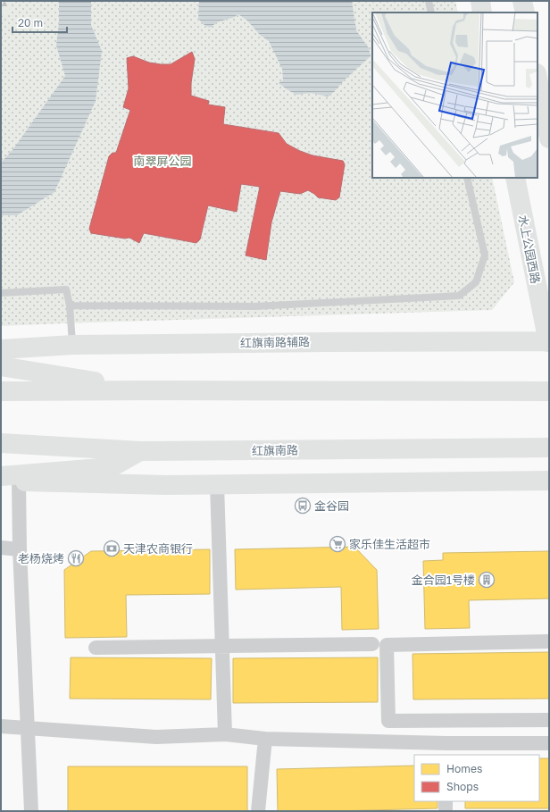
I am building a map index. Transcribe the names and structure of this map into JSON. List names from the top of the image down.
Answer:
{
  "streets": {
    "main road": ["水上公园西路", "红旗南路辅路", "红旗南路"]
  },
  "crossings": [
    ["水上公园西路", "红旗南路辅路"]
  ],
  "parks": ["南翠屏公园"],
  "places": {
    "bus stop": ["金谷园"],
    "supermarket": ["家乐佳生活超市"],
    "bank": ["天津农商银行"],
    "restaurant": ["老杨烧烤"],
    "building": ["金合园1号楼"]
  },
  "legend": ["Homes", "Shops"],
  "scale_bar": "20 m"
}
